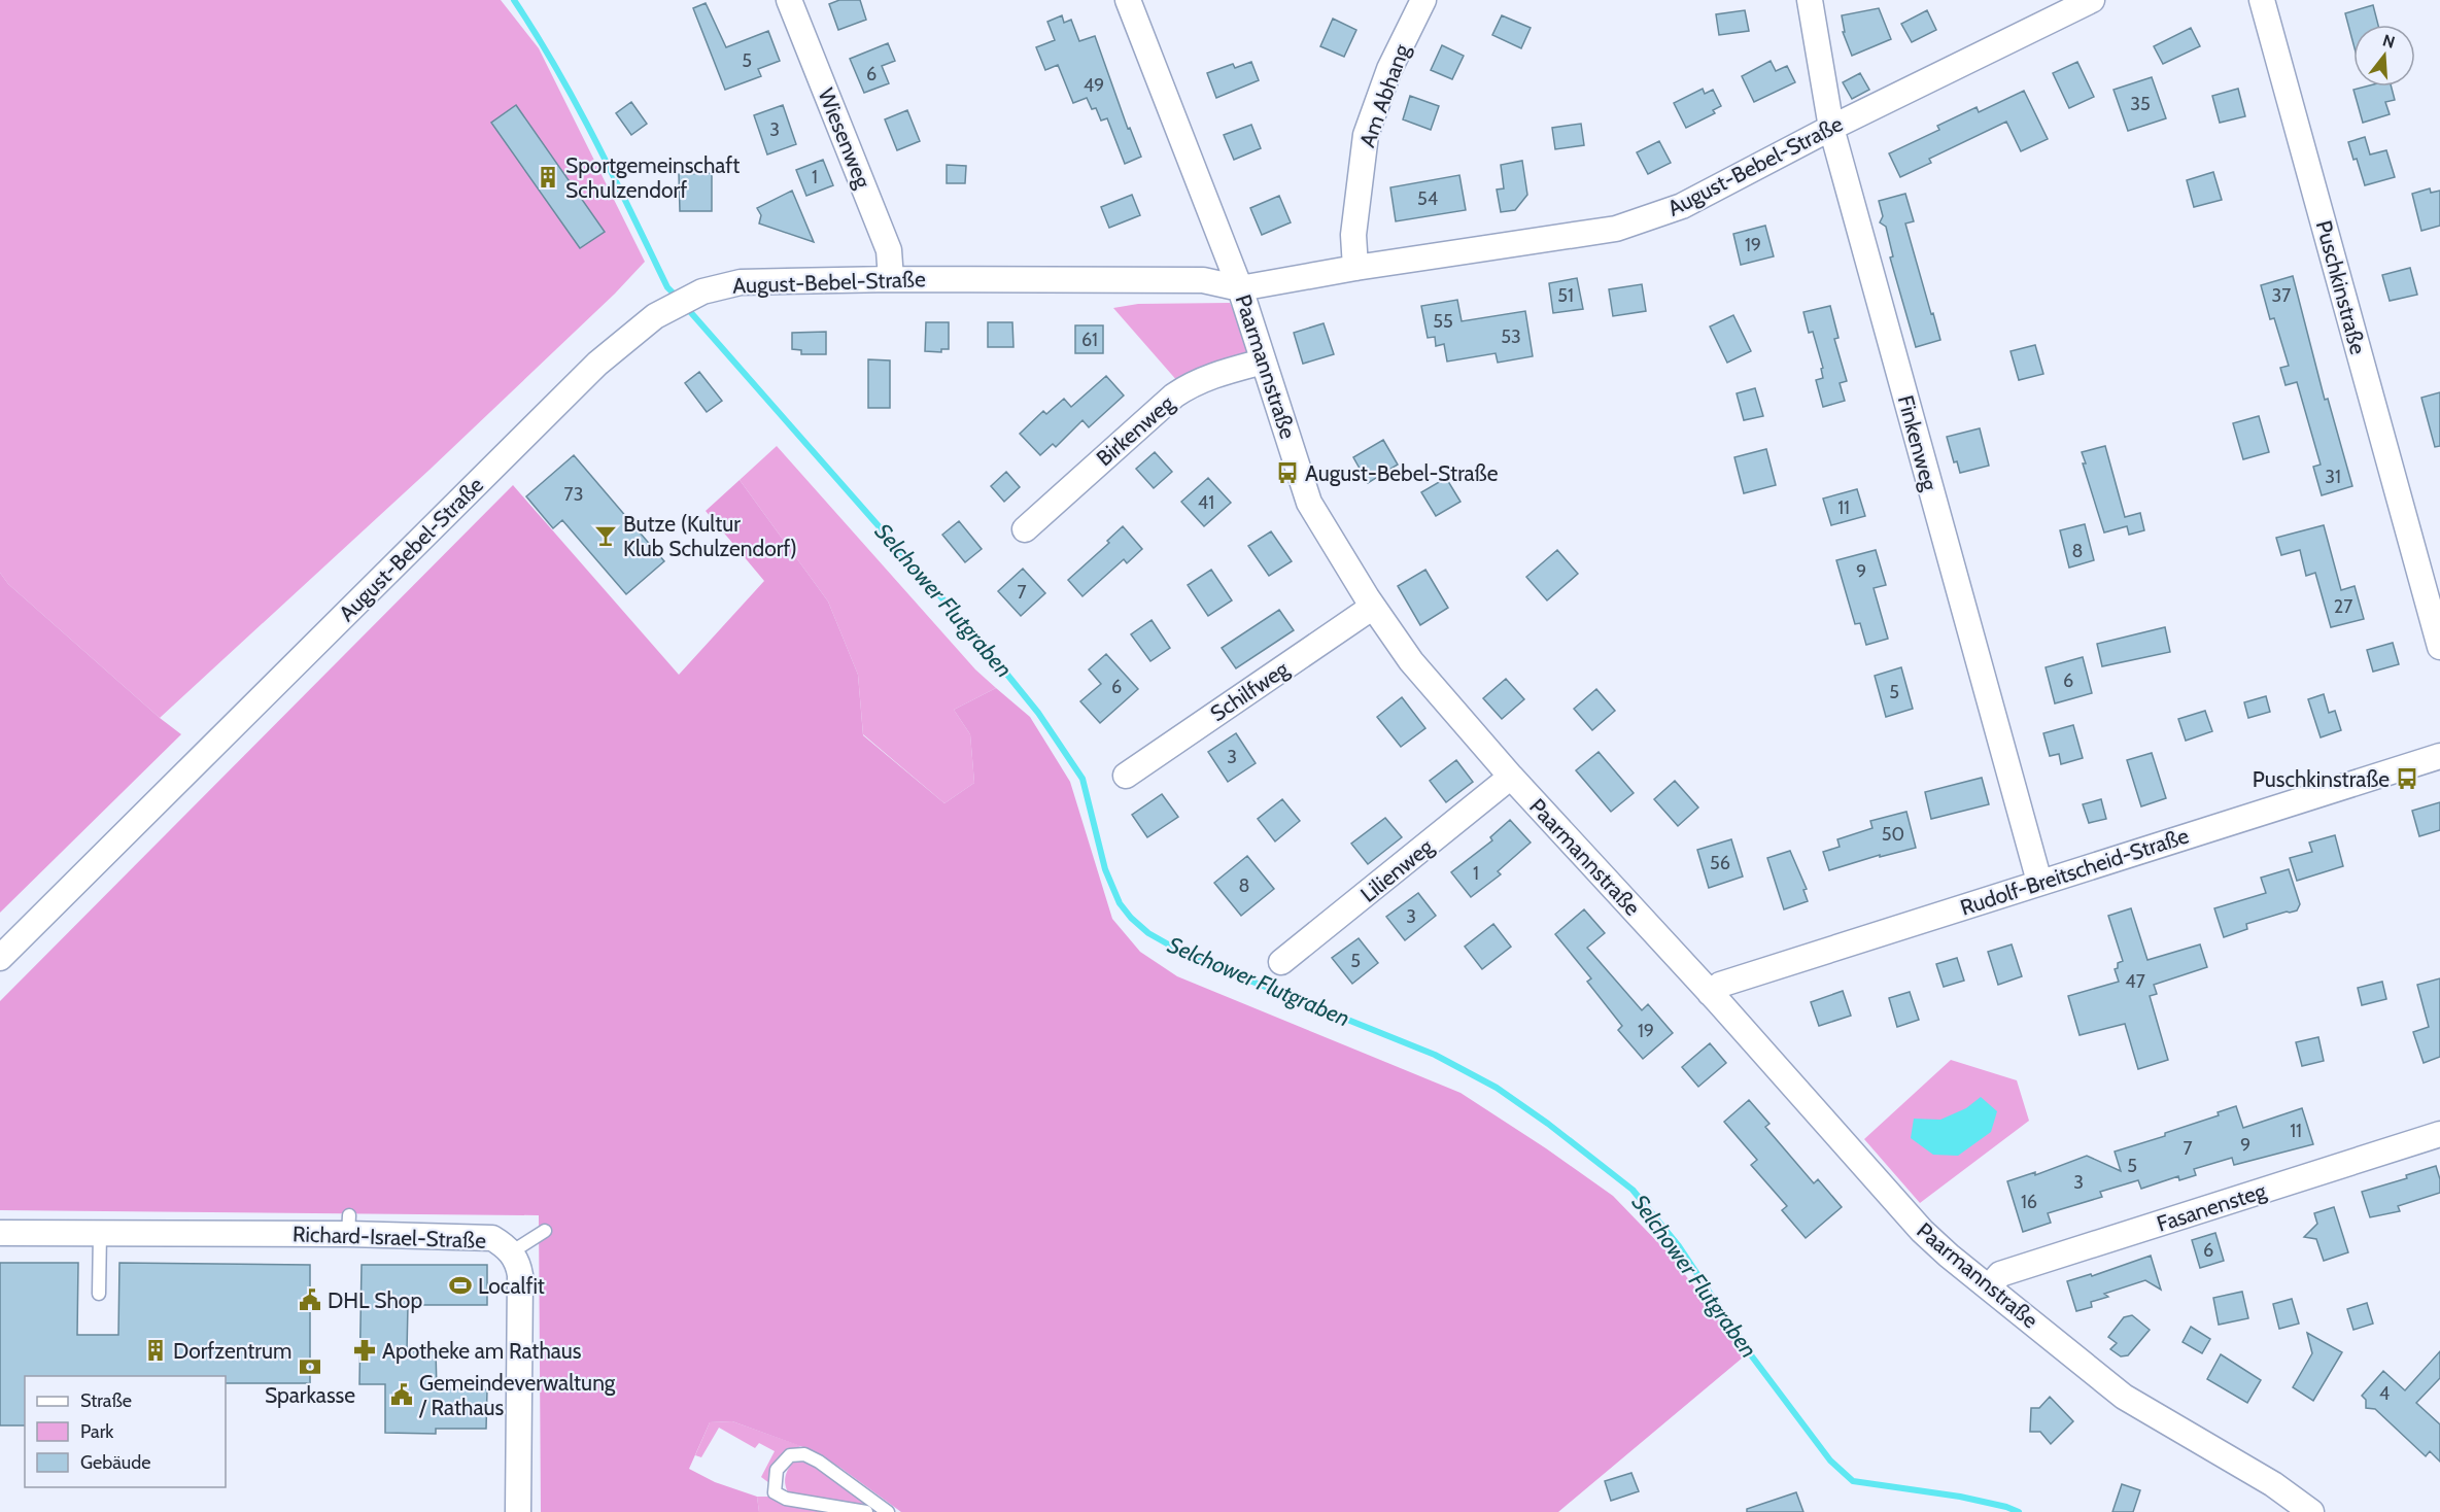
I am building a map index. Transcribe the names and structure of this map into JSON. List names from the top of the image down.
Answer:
{
  "streets": {
    "street": [
      "Am Abhang",
      "Wiesenweg",
      "August-Bebel-Straße",
      "Puschkinstraße",
      "Paarmannstraße",
      "Birkenweg",
      "Finkenweg",
      "Schilfweg",
      "Lilienweg",
      "Rudolf-Breitscheid-Straße",
      "Fasanensteg",
      "Richard-Israel-Straße"
    ]
  },
  "crossings": [
    ["Am Abhang", "August-Bebel-Straße"],
    ["Wiesenweg", "August-Bebel-Straße"],
    ["August-Bebel-Straße", "Paarmannstraße"],
    ["August-Bebel-Straße", "Finkenweg"],
    ["Paarmannstraße", "Birkenweg"],
    ["Paarmannstraße", "Schilfweg"],
    ["Paarmannstraße", "Lilienweg"],
    ["Paarmannstraße", "Rudolf-Breitscheid-Straße"],
    ["Paarmannstraße", "Fasanensteg"],
    ["Finkenweg", "Rudolf-Breitscheid-Straße"]
  ],
  "water": ["Selchower Flutgraben"],
  "places": {
    "building": ["Sportgemeinschaft Schulzendorf", "Dorfzentrum"],
    "bus stop": ["August-Bebel-Straße", "Puschkinstraße"],
    "bar": ["Butze (Kultur Klub Schulzendorf)"],
    "sports": ["Localfit"],
    "public building": ["DHL Shop", "Gemeindeverwaltung / Rathaus"],
    "pharmacy": ["Apotheke am Rathaus"],
    "bank": ["Sparkasse"]
  },
  "house_numbers": [
    "5",
    "6",
    "49",
    "35",
    "3",
    "1",
    "54",
    "19",
    "51",
    "37",
    "55",
    "53",
    "61",
    "31",
    "73",
    "41",
    "11",
    "8",
    "9",
    "7",
    "27",
    "6",
    "6",
    "5",
    "3",
    "50",
    "56",
    "1",
    "8",
    "3",
    "5",
    "47",
    "19",
    "11",
    "9",
    "7",
    "5",
    "3",
    "16",
    "6",
    "4"
  ],
  "legend": ["Straße", "Park", "Gebäude"],
  "north": "top"
}
